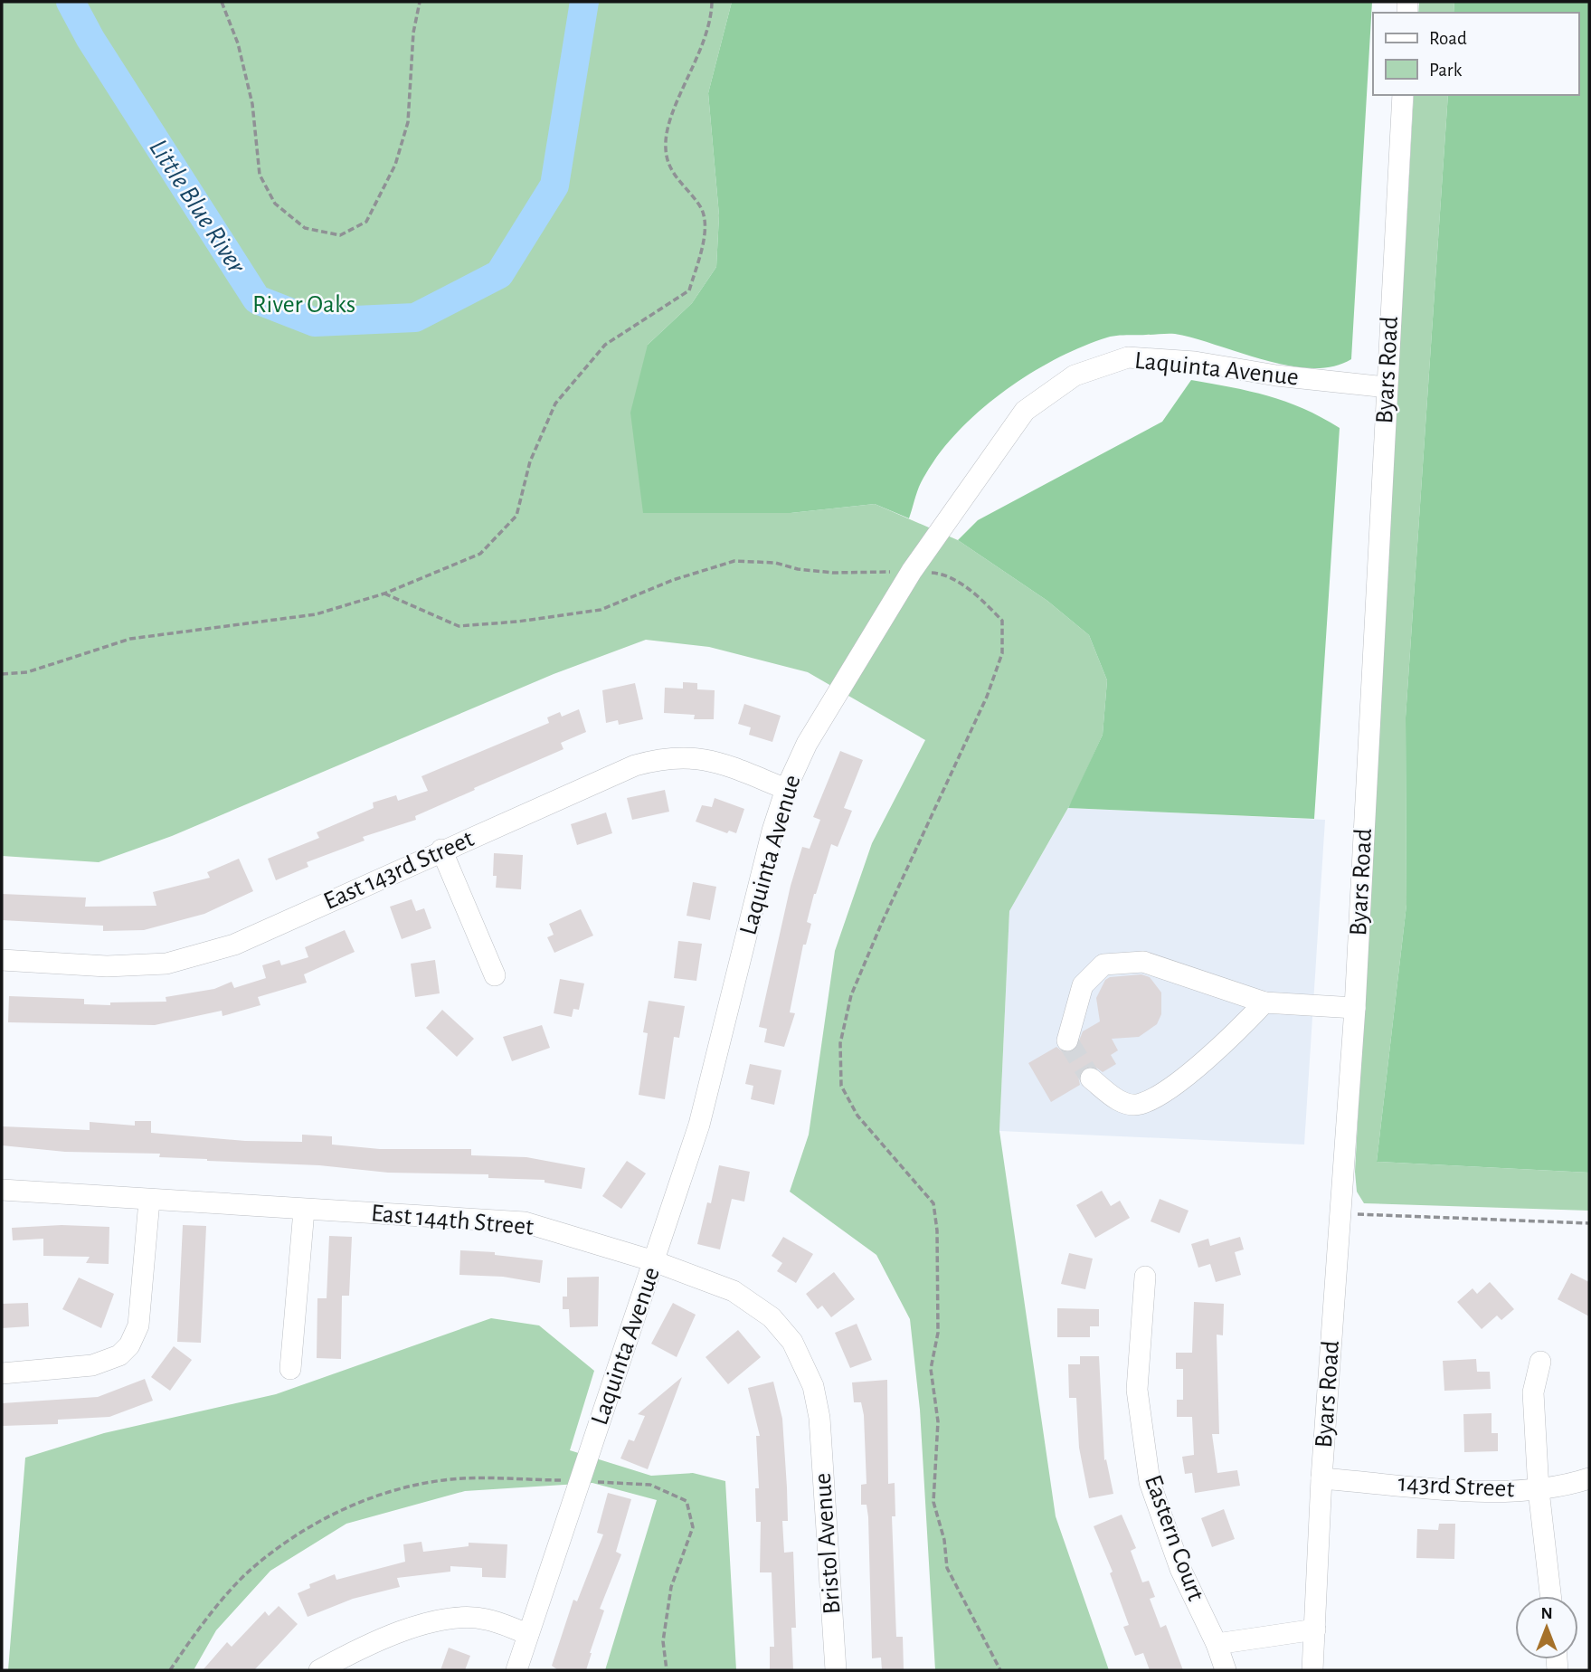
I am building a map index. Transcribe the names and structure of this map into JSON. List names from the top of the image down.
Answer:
{
  "streets": {
    "street": [
      "Laquinta Avenue",
      "Byars Road",
      "East 143rd Street",
      "East 144th Street",
      "143rd Street",
      "Eastern Court",
      "Bristol Avenue"
    ]
  },
  "crossings": [
    ["Laquinta Avenue", "Byars Road"],
    ["Laquinta Avenue", "East 143rd Street"],
    ["Laquinta Avenue", "East 144th Street"],
    ["Byars Road", "143rd Street"],
    ["East 144th Street", "Bristol Avenue"]
  ],
  "water": ["Little Blue River"],
  "parks": ["River Oaks"],
  "legend": ["Road", "Park"],
  "north": "top"
}
